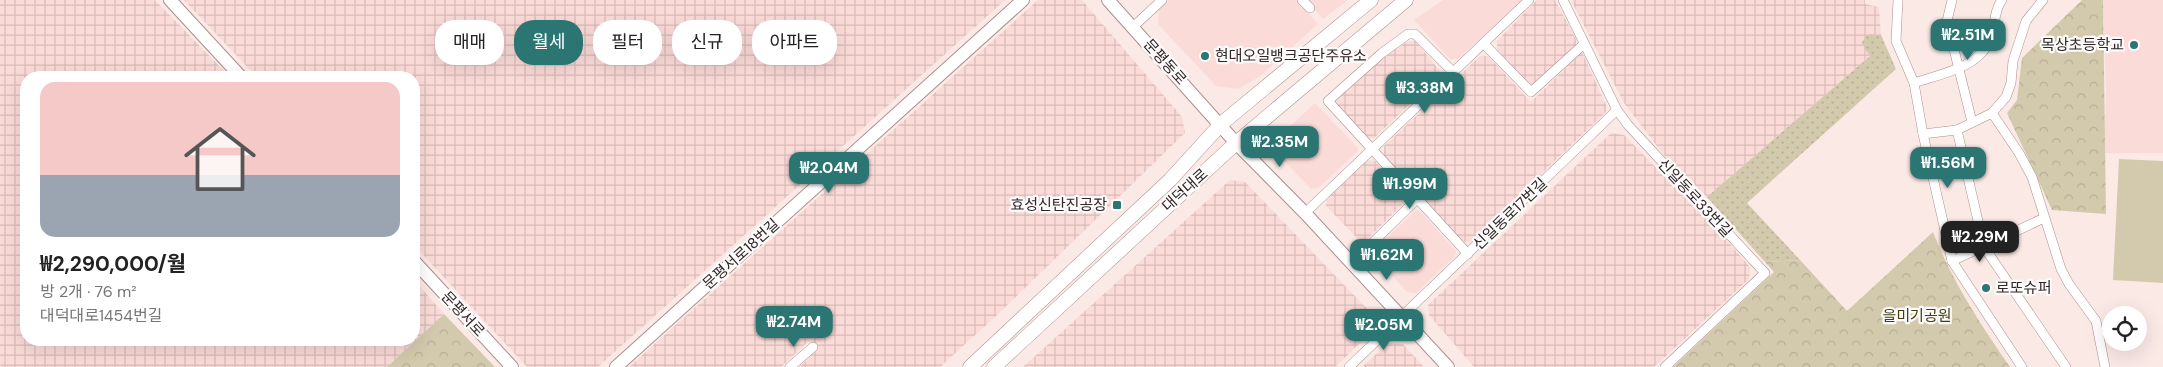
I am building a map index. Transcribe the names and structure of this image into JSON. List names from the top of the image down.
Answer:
{
  "streets": {
    "main road": [
      "문평동로",
      "대덕대로",
      "문평서로18번길",
      "문평서로"
    ],
    "street": ["신일동로33번길", "신일동로17번길"]
  },
  "crossings": [
    ["문평동로", "대덕대로"],
    ["문평동로", "신일동로17번길"],
    ["신일동로33번길", "신일동로17번길"]
  ],
  "parks": ["을미기공원"],
  "places": {
    "other": ["목상초등학교", "현대오일뱅크공단주유소", "로또슈퍼"],
    "transit": ["효성신탄진공장"]
  },
  "page": {
    "price": [
      "₩2.51M",
      "₩3.38M",
      "₩2.35M",
      "₩1.56M",
      "₩2.04M",
      "₩1.99M",
      "₩2.29M",
      "₩1.62M",
      "₩2.74M",
      "₩2.05M"
    ],
    "chip": [
      "매매",
      "월세",
      "필터",
      "신규",
      "아파트"
    ],
    "list": [
      {
        "name": "₩2,290,000/월",
        "note": "방 2개 · 76 m² · 대덕대로1454번길"
      }
    ]
  }
}
